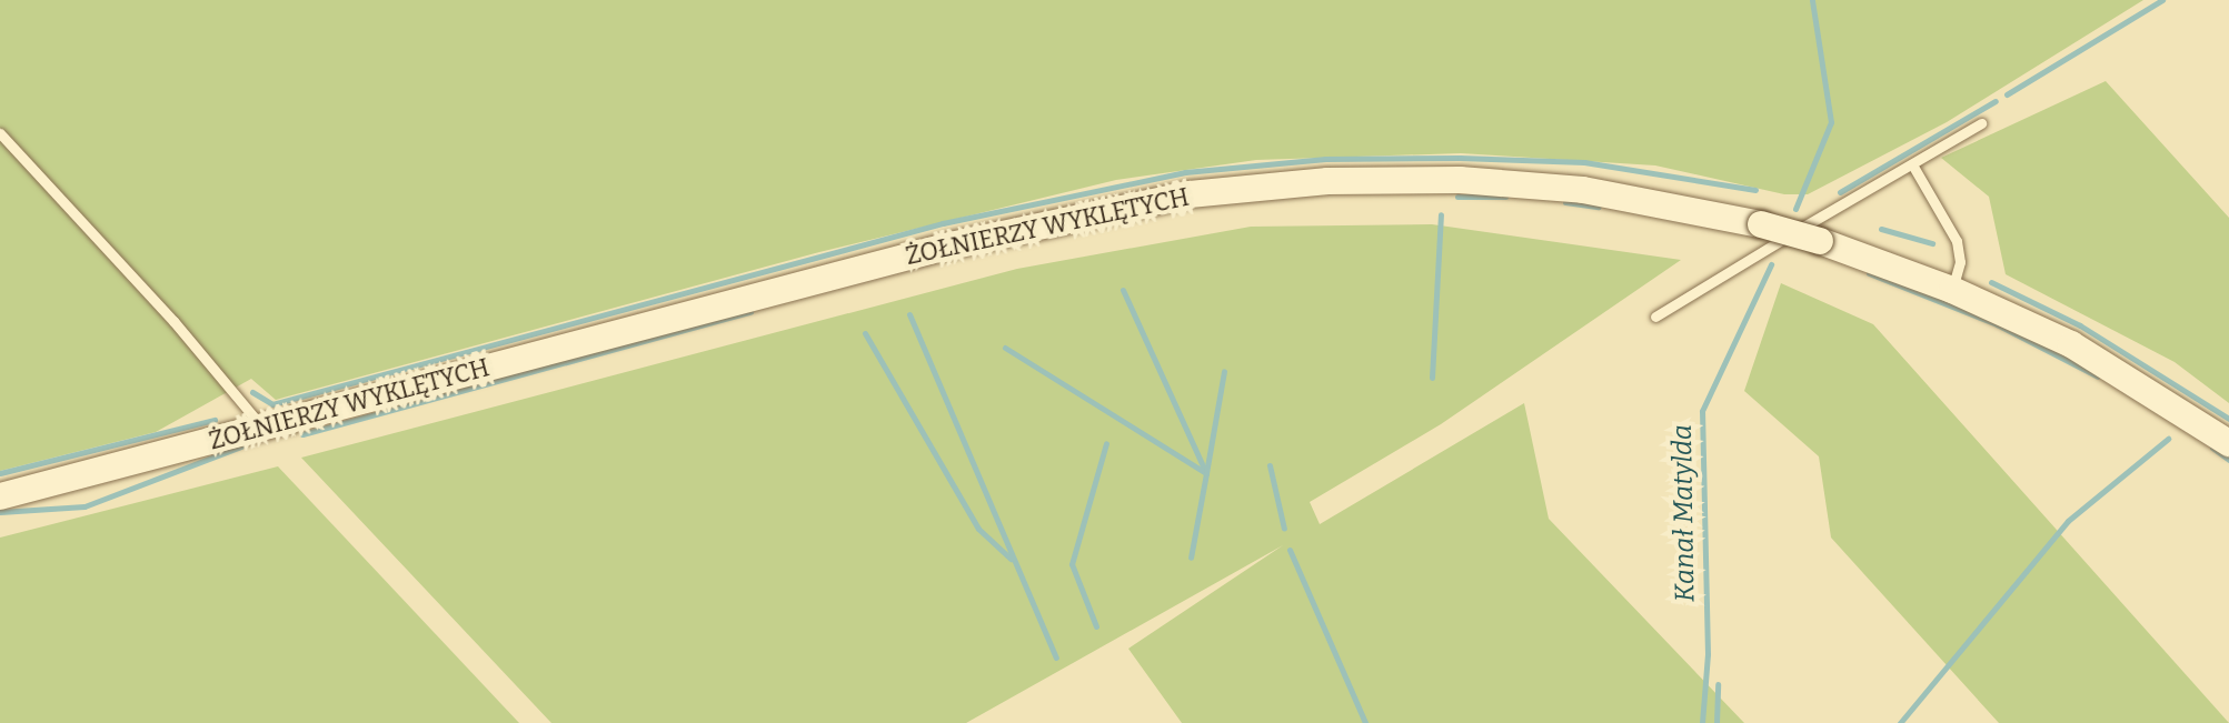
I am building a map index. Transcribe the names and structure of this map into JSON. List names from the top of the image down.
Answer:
{
  "streets": {
    "main road": ["ŻOŁNIERZY WYKLĘTYCH"]
  },
  "water": ["Kanał Matylda"]
}
